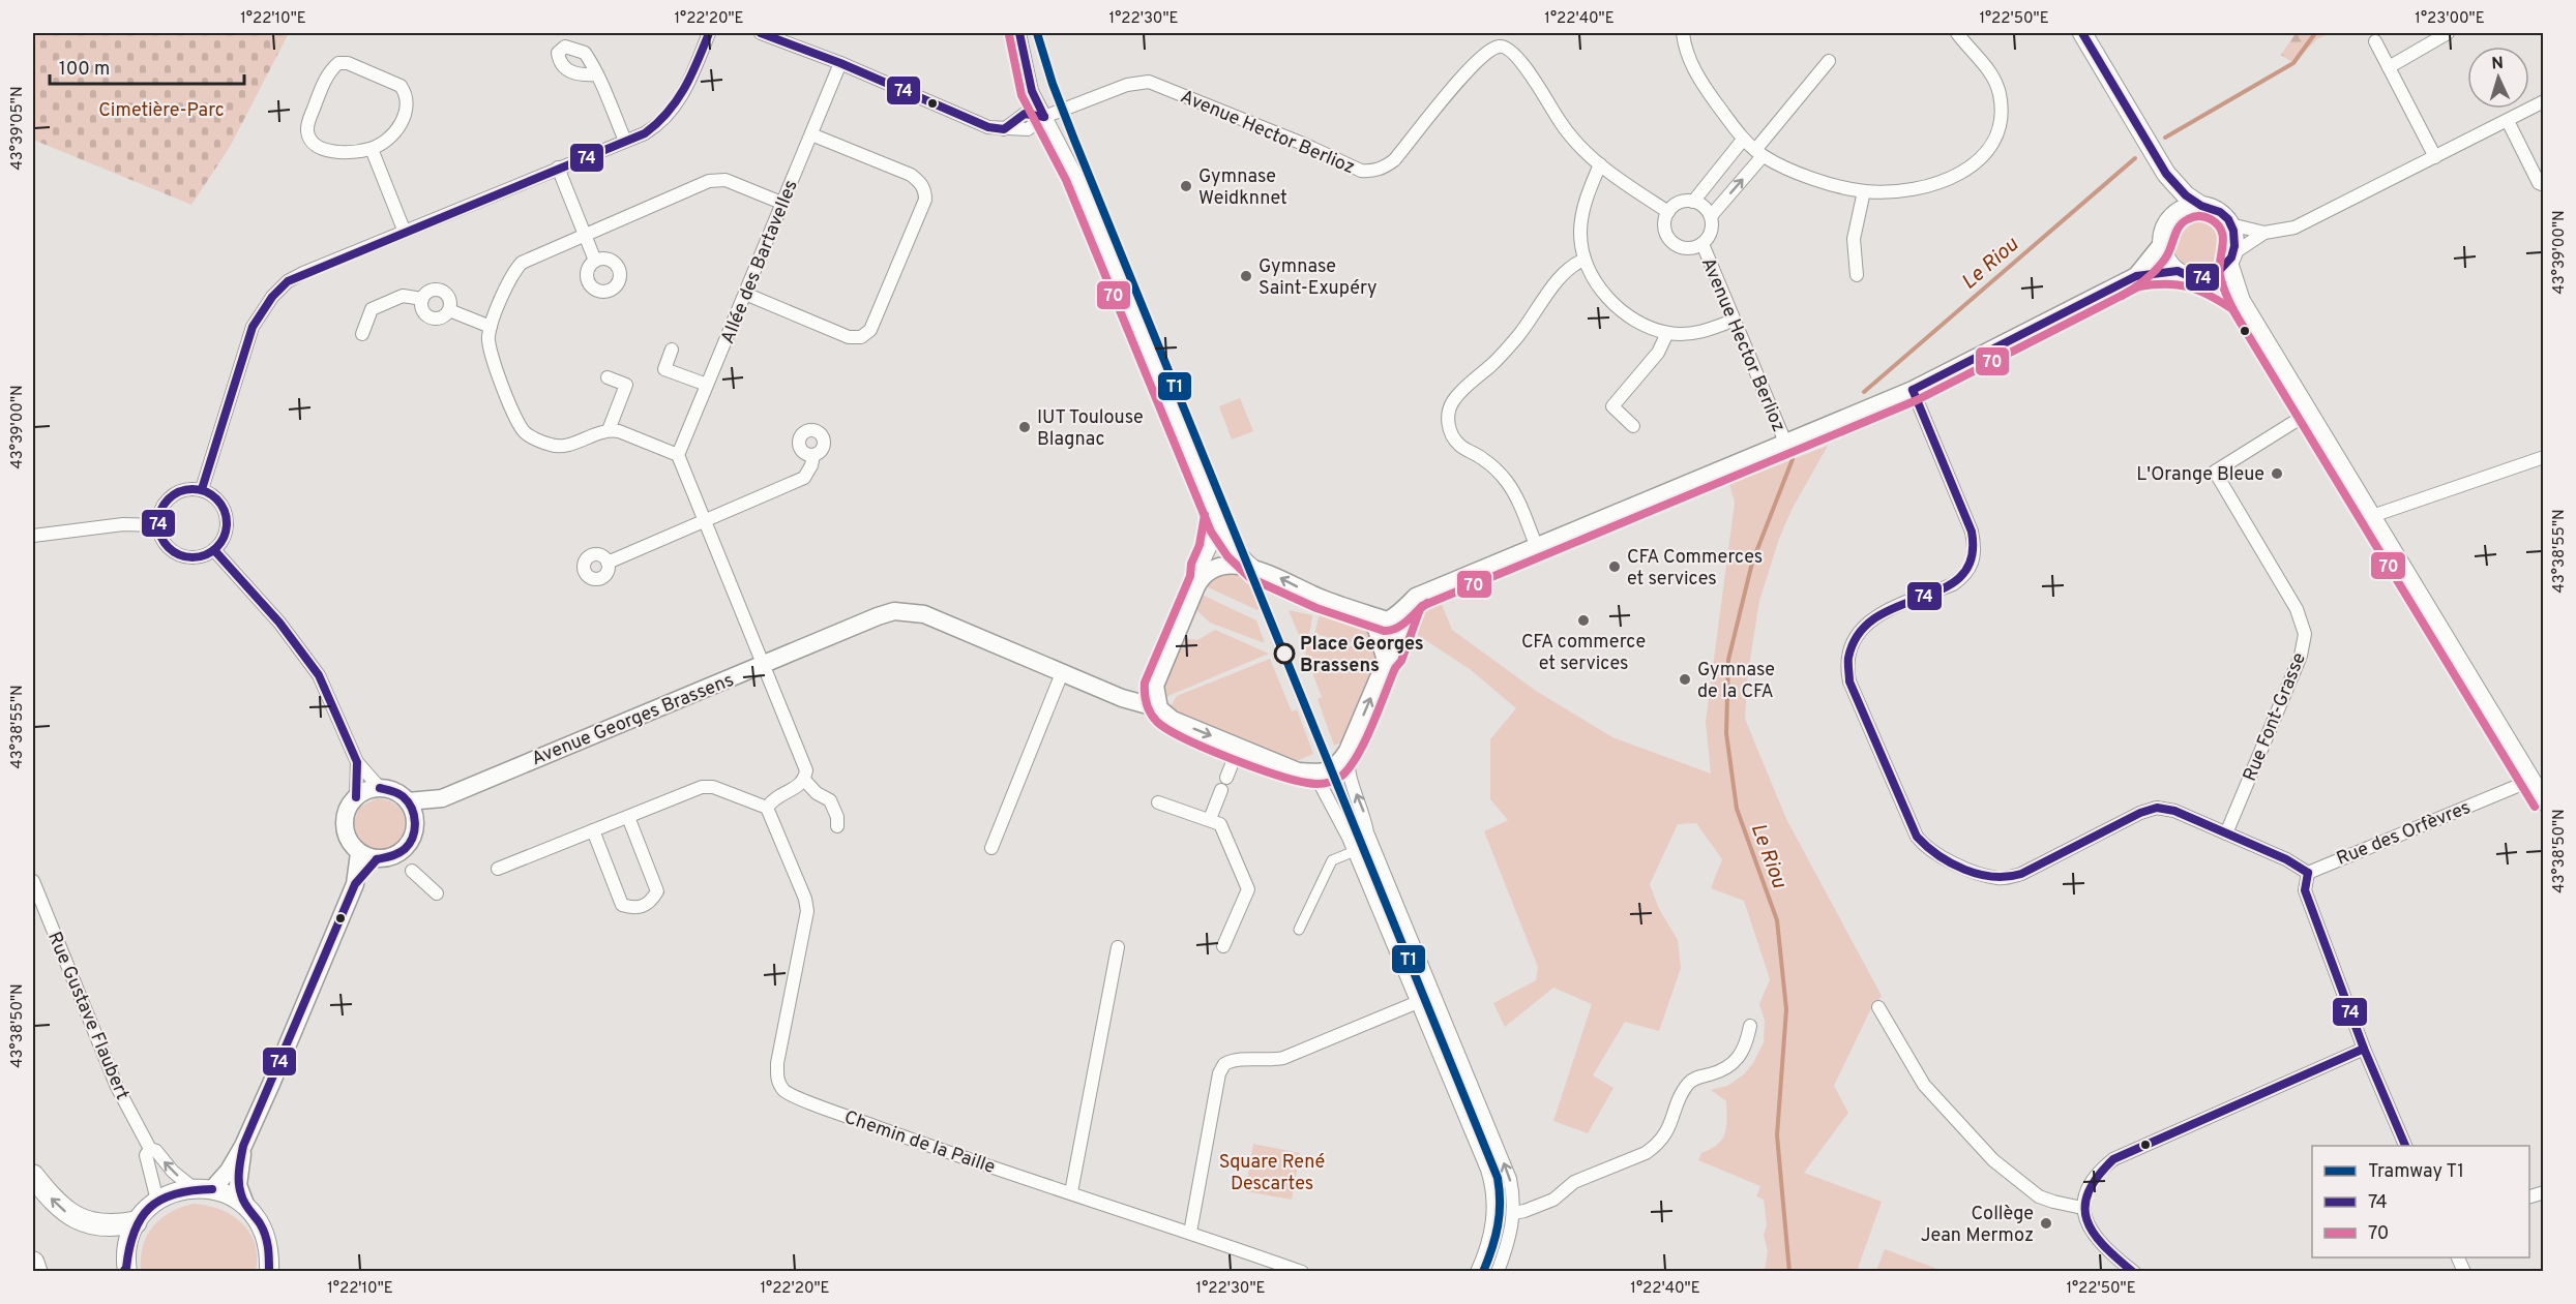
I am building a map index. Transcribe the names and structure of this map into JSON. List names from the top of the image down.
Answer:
{
  "streets": {
    "street": [
      "Avenue Hector Berlioz",
      "Allée des Bartavelles",
      "Rue Font-Grasse",
      "Avenue Georges Brassens",
      "Rue des Orfèvres",
      "Rue Gustave Flaubert",
      "Chemin de la Paille"
    ]
  },
  "water": ["Le Riou"],
  "parks": ["Cimetière-Parc", "Square René Descartes"],
  "places": [
    "Gymnase Weidknnet",
    "Gymnase Saint-Exupéry",
    "IUT Toulouse Blagnac",
    "L'Orange Bleue",
    "CFA Commerces et services",
    "CFA commerce et services",
    "Place Georges Brassens",
    "Gymnase de la CFA",
    "Collège Jean Mermoz"
  ],
  "lines": ["tram line T1", "transit line 74", "transit line 70"],
  "legend": ["Tramway T1", "74", "70"],
  "scale_bar": "100 m",
  "north": "top",
  "coordinates": [
    "1°22'10\"E",
    "1°22'20\"E",
    "1°22'30\"E",
    "1°22'40\"E",
    "1°22'50\"E",
    "1°23'00\"E",
    "43°39'05\"N",
    "43°39'00\"N",
    "43°38'55\"N",
    "43°38'50\"N"
  ]
}
